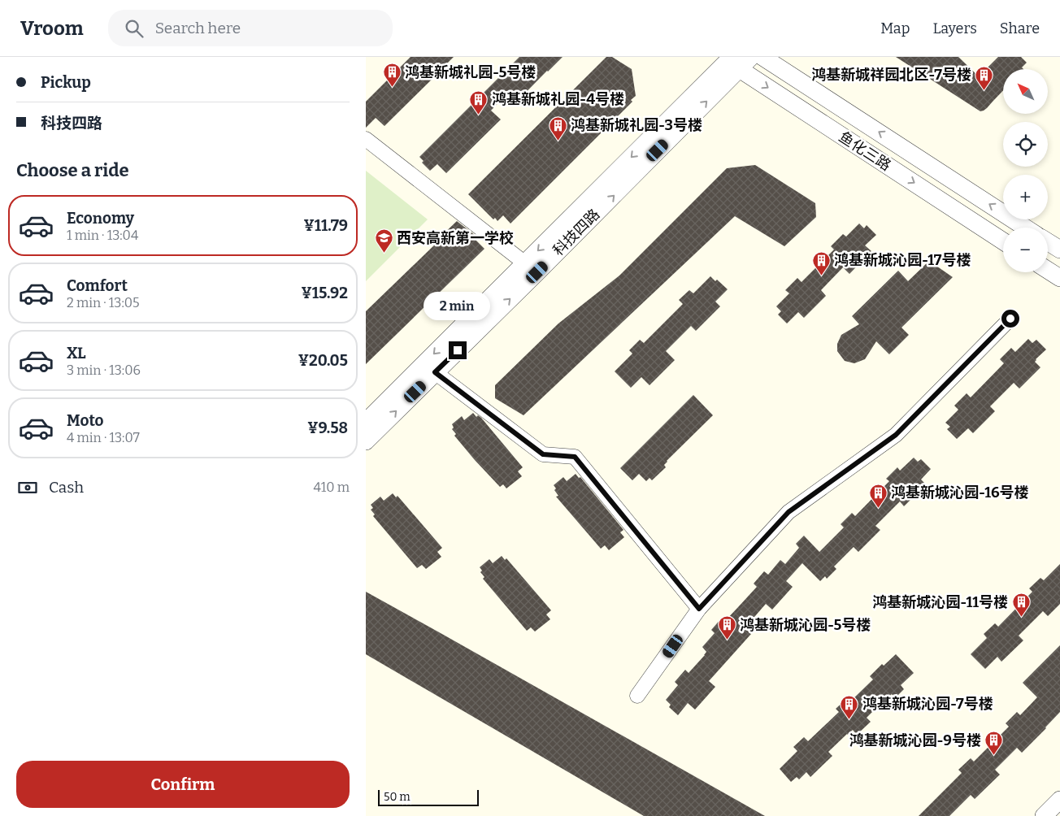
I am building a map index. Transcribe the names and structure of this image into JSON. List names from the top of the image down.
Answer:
{
  "streets": {
    "street": ["鱼化三路", "科技四路"]
  },
  "crossings": [
    ["鱼化三路", "科技四路"]
  ],
  "places": {
    "building": [
      "鸿基新城礼园-5号楼",
      "鸿基新城祥园北区-7号楼",
      "鸿基新城礼园-4号楼",
      "鸿基新城礼园-3号楼",
      "鸿基新城沁园-17号楼",
      "鸿基新城沁园-16号楼",
      "鸿基新城沁园-11号楼",
      "鸿基新城沁园-5号楼",
      "鸿基新城沁园-7号楼",
      "鸿基新城沁园-9号楼"
    ],
    "school or university": ["西安高新第一学校"]
  },
  "scale_bar": "50 m",
  "north": "top left",
  "page": {
    "header": "Vroom",
    "search": "Search here",
    "nav": ["Map", "Layers", "Share"],
    "banner": ["Pickup", "科技四路"],
    "map_buttons": ["+", "−"],
    "heading": "Choose a ride",
    "list": [
      {
        "name": "Economy",
        "note": "1 min · 13:04",
        "value": "¥11.79"
      },
      {
        "name": "Comfort",
        "note": "2 min · 13:05",
        "value": "¥15.92"
      },
      {
        "name": "XL",
        "note": "3 min · 13:06",
        "value": "¥20.05"
      },
      {
        "name": "Moto",
        "note": "4 min · 13:07",
        "value": "¥9.58"
      }
    ],
    "bubble": "2 min",
    "pay": ["Cash", "410 m"],
    "buttons": "Confirm",
    "scale": "50 m"
  }
}
